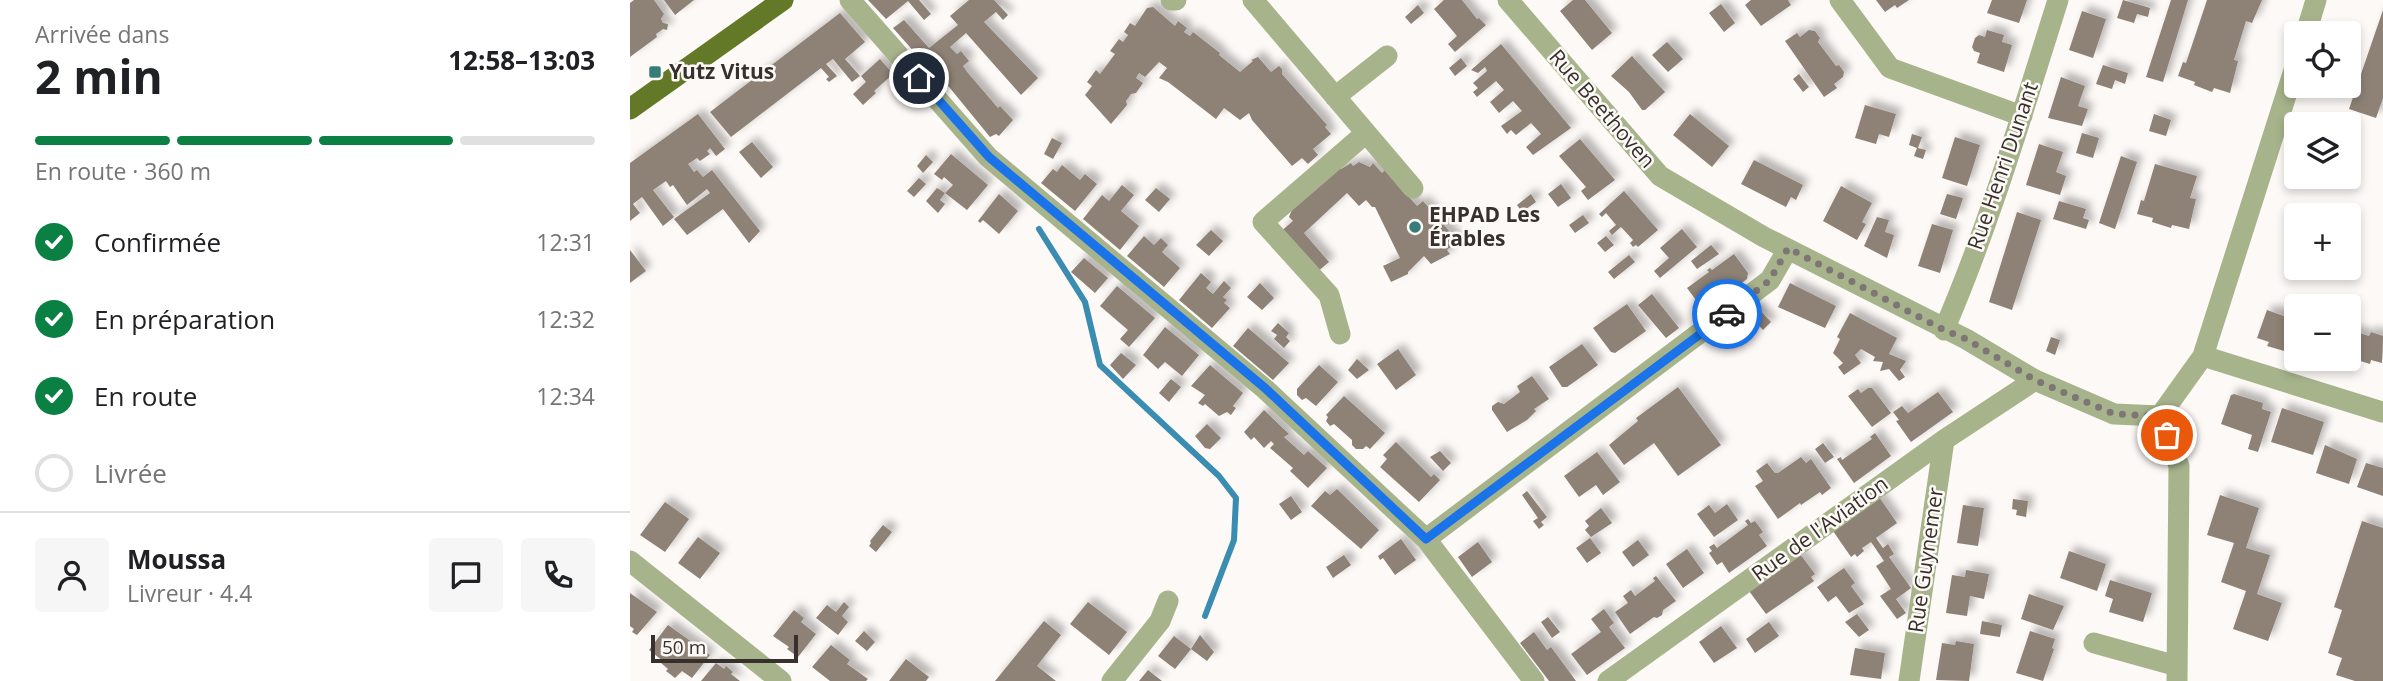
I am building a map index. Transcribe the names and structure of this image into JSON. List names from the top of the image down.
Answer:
{
  "streets": {
    "street": [
      "Rue Beethoven",
      "Rue Henri Dunant",
      "Rue de l'Aviation",
      "Rue Guynemer"
    ]
  },
  "crossings": [
    ["Rue Beethoven", "Rue Henri Dunant"],
    ["Rue Beethoven", "Rue de l'Aviation"],
    ["Rue de l'Aviation", "Rue Guynemer"]
  ],
  "places": {
    "transit": ["Yutz Vitus"],
    "other": ["EHPAD Les Érables"]
  },
  "scale_bar": "50 m",
  "page": {
    "heading": ["2 min", "Arrivée dans", "12:58–13:03"],
    "panel": ["Moussa", "Livreur · 4.4"],
    "map_buttons": ["+", "−"],
    "bar": "En route · 360 m",
    "list": [
      ["Confirmée", "12:31"],
      ["En préparation", "12:32"],
      ["En route", "12:34"],
      "Livrée"
    ],
    "scale": "50 m"
  }
}
